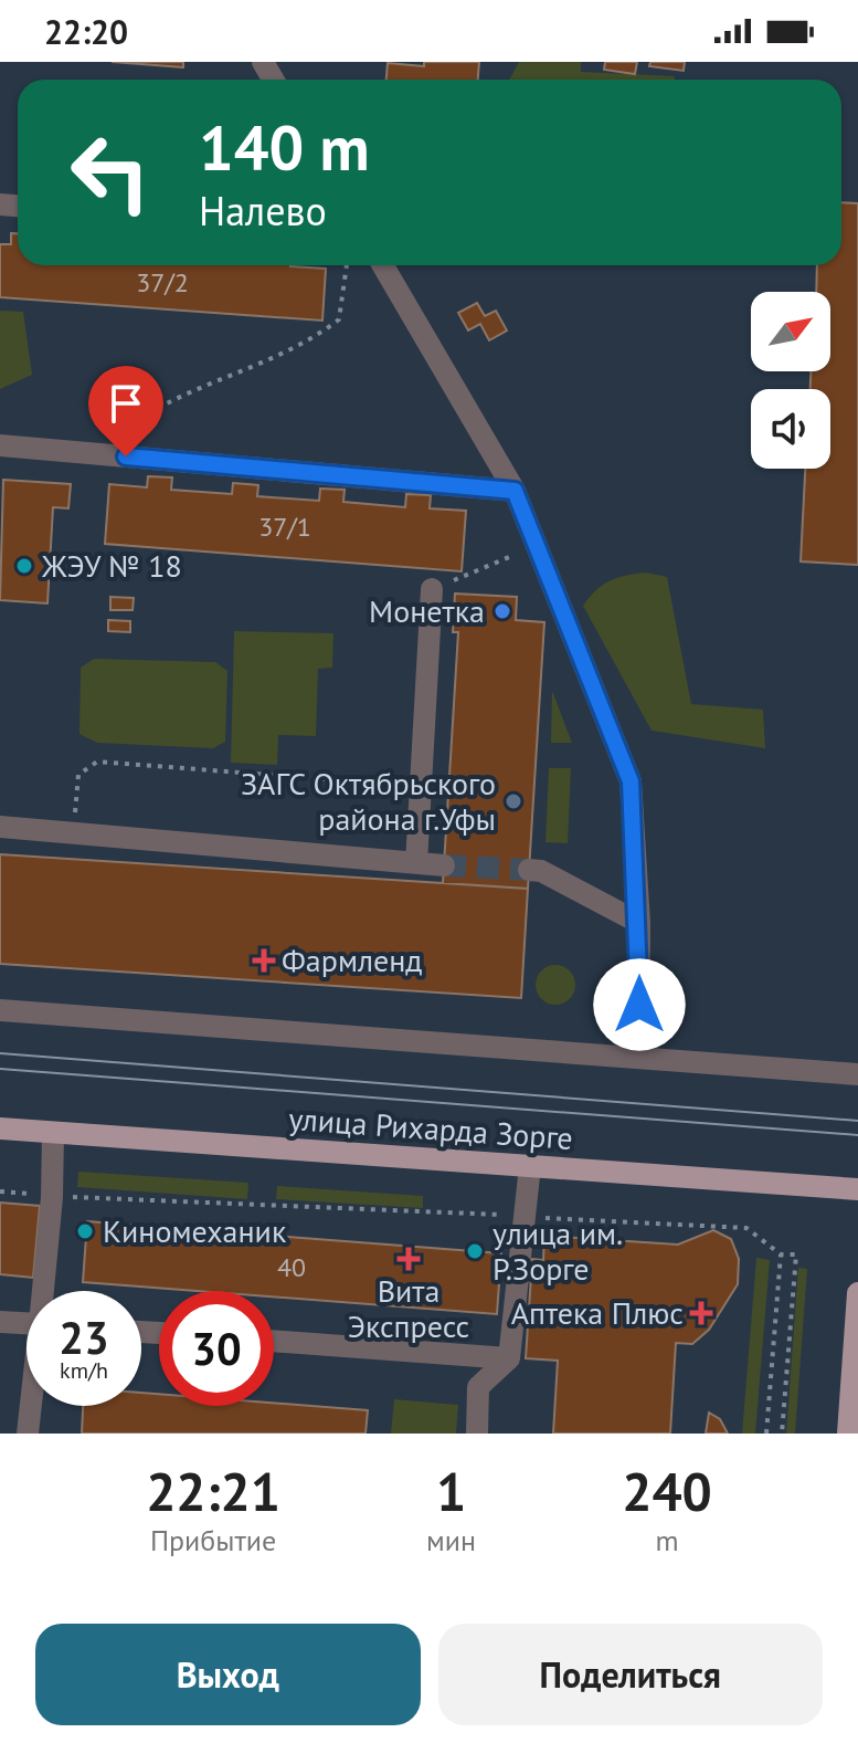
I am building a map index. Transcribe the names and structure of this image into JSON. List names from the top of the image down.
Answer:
{
  "streets": {
    "main road": ["улица Рихарда Зорге"]
  },
  "places": {
    "other": [
      "ЖЭУ № 18",
      "Монетка",
      "ЗАГС Октябрьского района г.Уфы",
      "Киномеханик",
      "улица им. Р.Зорге"
    ],
    "health": ["Фармленд", "Вита Экспресс", "Аптека Плюс"]
  },
  "house_numbers": ["37/2", "37/1", "40"],
  "north": "top right",
  "page": {
    "status": "22:20",
    "turn": ["140 m", "Налево"],
    "speed": "23 km/h",
    "limit": "30",
    "eta": [
      "22:21",
      "Прибытие",
      "1",
      "мин",
      "240",
      "m"
    ],
    "buttons": ["Выход", "Поделиться"]
  }
}
